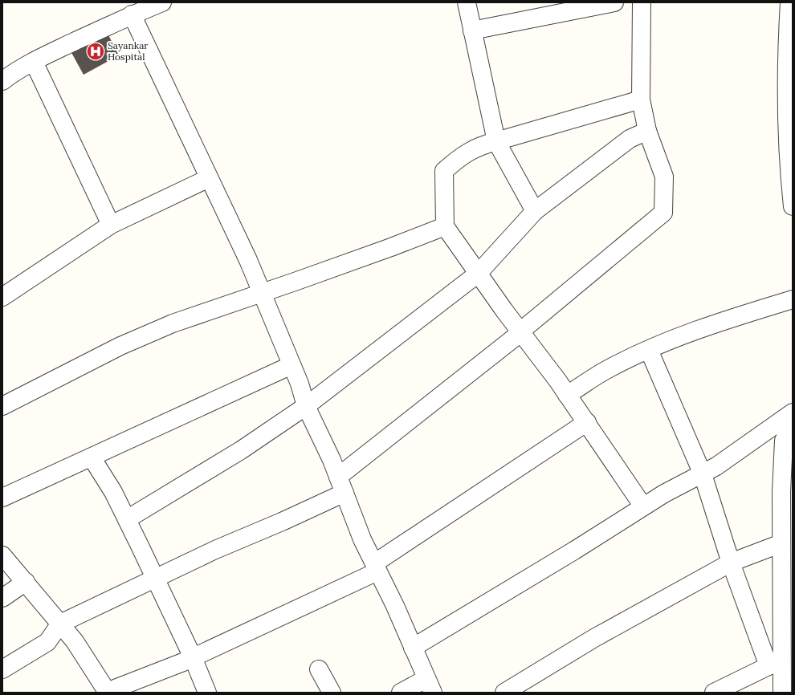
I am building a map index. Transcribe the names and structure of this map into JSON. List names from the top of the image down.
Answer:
{
  "places": {
    "hospital": ["Sayankar Hospital"]
  }
}
